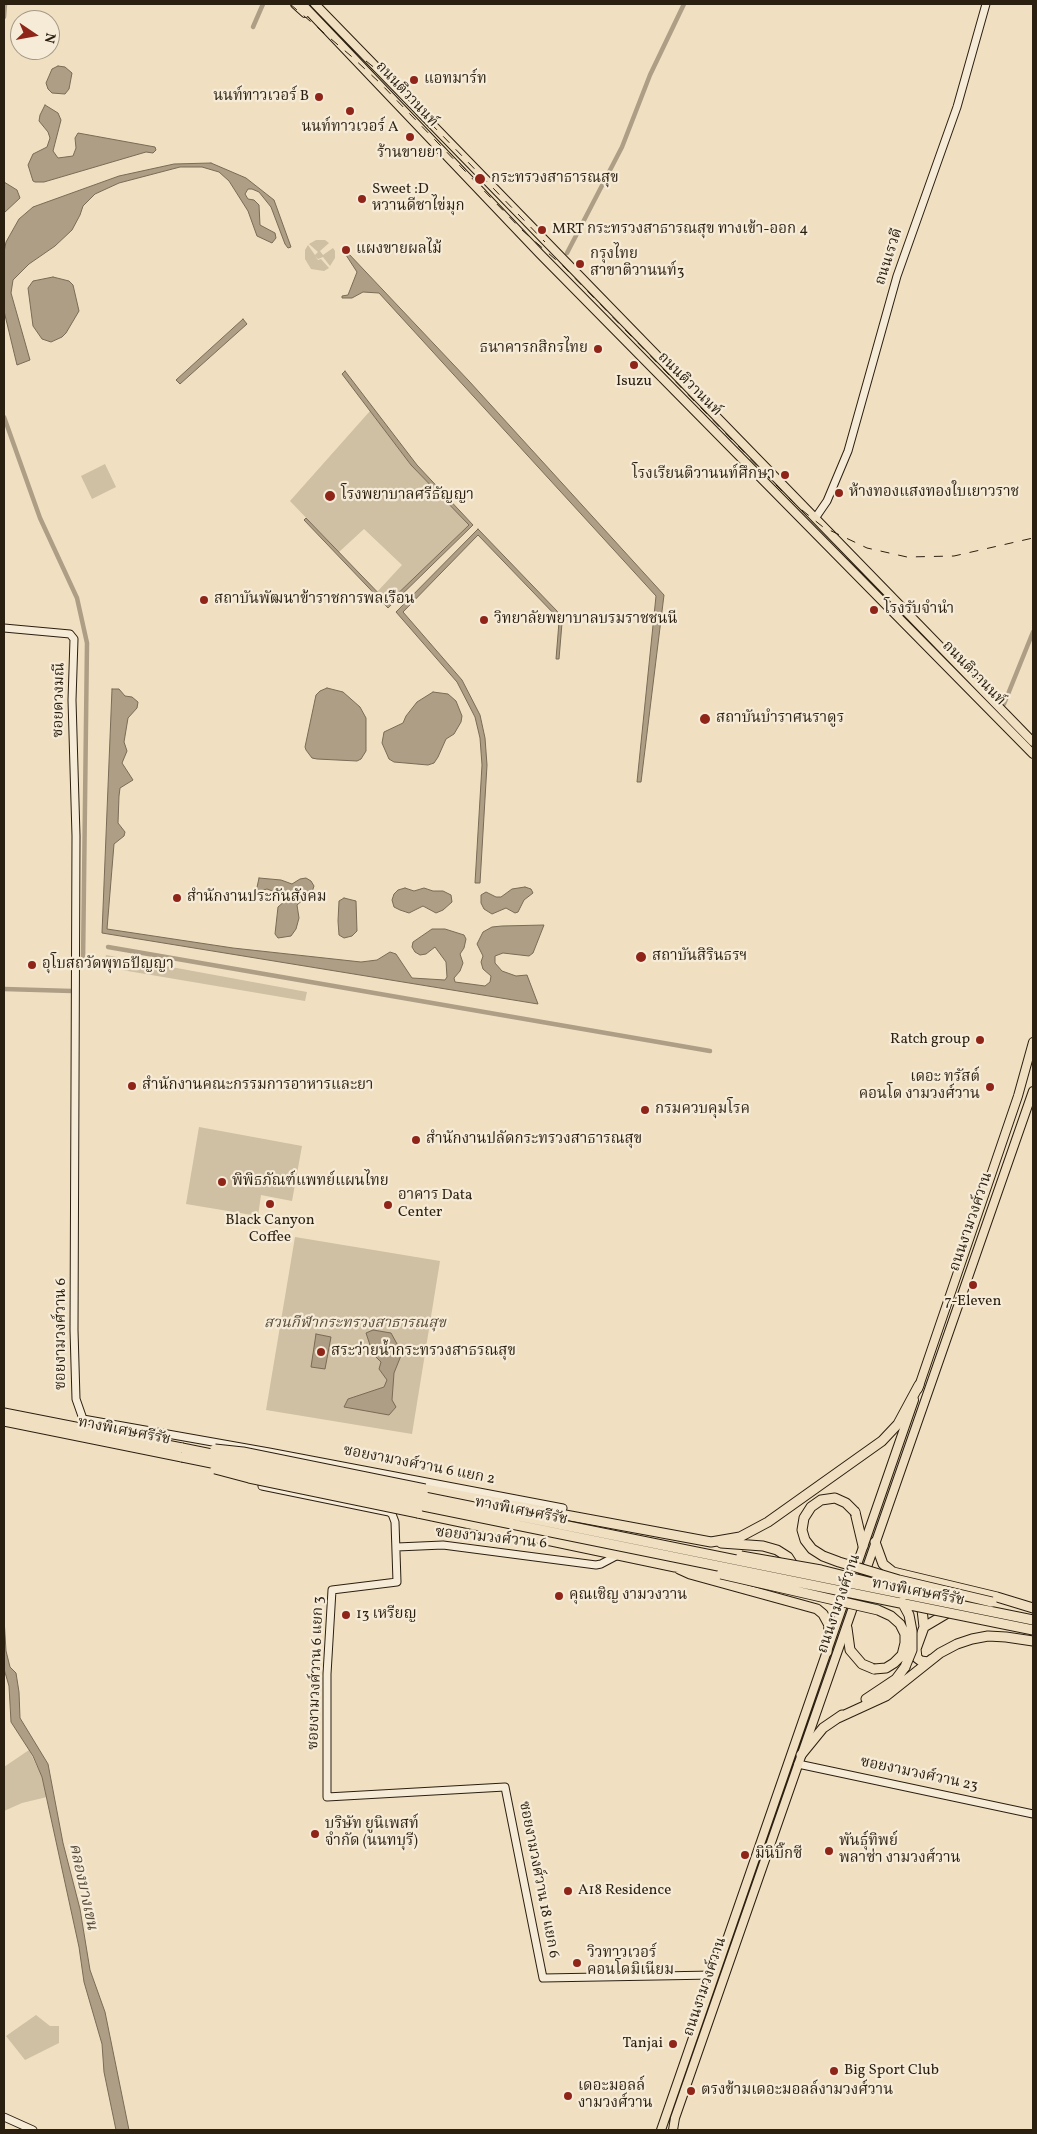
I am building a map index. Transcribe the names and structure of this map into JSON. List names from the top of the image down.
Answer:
{
  "streets": {
    "highway": ["ทางพิเศษศรีรัช"],
    "main road": ["ถนนติวานนท์", "ถนนงามวงศ์วาน"],
    "street": [
      "ถนนเรวดี",
      "ซอยดวงมณี",
      "ซอยงามวงศ์วาน 6",
      "ซอยงามวงศ์วาน 6 แยก 2",
      "ซอยงามวงศ์วาน 6 แยก 3",
      "ซอยงามวงศ์วาน 23",
      "ซอยงามวงศ์วาน 18 แยก 6"
    ]
  },
  "crossings": [
    ["ถนนติวานนท์", "ถนนเรวดี"],
    ["ซอยดวงมณี", "ซอยงามวงศ์วาน 6"],
    ["ถนนงามวงศ์วาน", "ซอยงามวงศ์วาน 23"],
    ["ถนนงามวงศ์วาน", "ซอยงามวงศ์วาน 18 แยก 6"],
    ["ซอยงามวงศ์วาน 6", "ซอยงามวงศ์วาน 6 แยก 2"],
    ["ซอยงามวงศ์วาน 6", "ซอยงามวงศ์วาน 6 แยก 3"],
    ["ซอยงามวงศ์วาน 6 แยก 3", "ซอยงามวงศ์วาน 18 แยก 6"]
  ],
  "water": ["คลองบางเขน"],
  "parks": ["สวนกีฬากระทรวงสาธารณสุข"],
  "places": [
    "แอทมาร์ท",
    "นนท์ทาวเวอร์ B",
    "นนท์ทาวเวอร์ A",
    "ร้านขายยา",
    "กระทรวงสาธารณสุข",
    "Sweet :D หวานดีชาไข่มุก",
    "MRT กระทรวงสาธารณสุข ทางเข้า-ออก 4",
    "แผงขายผลไม้",
    "กรุงไทย สาขาติวานนท์3",
    "ธนาคารกสิกรไทย",
    "Isuzu",
    "โรงเรียนติวานนท์ศึกษา",
    "ห้างทองแสงทองใบเยาวราช",
    "โรงพยาบาลศรีธัญญา",
    "สถาบันพัฒนาข้าราชการพลเรือน",
    "โรงรับจำนำ",
    "วิทยาลัยพยาบาลบรมราชชนนี",
    "สถาบันบำราศนราดูร",
    "สำนักงานประกันสังคม",
    "สถาบันสิรินธรฯ",
    "อุโบสถวัดพุทธปัญญา",
    "Ratch group",
    "สำนักงานคณะกรรมการอาหารและยา",
    "เดอะ ทรัสต์ คอนโด งามวงศ์วาน",
    "กรมควบคุมโรค",
    "สำนักงานปลัดกระทรวงสาธารณสุข",
    "พิพิธภัณฑ์แพทย์แผนไทย",
    "Black Canyon Coffee",
    "อาคาร Data Center",
    "7-Eleven",
    "สระว่ายน้ำกระทรวงสาธรณสุข",
    "คุณเชิญ งามวงวาน",
    "13 เหรียญ",
    "บริษัท ยูนิเพสท์ จำกัด (นนทบุรี)",
    "พันธุ์ทิพย์ พลาซ่า งามวงศ์วาน",
    "มินิบิ๊กซี",
    "A18 Residence",
    "วิวทาวเวอร์ คอนโดมิเนียม",
    "Tanjai",
    "Big Sport Club",
    "ตรงข้ามเดอะมอลล์งามวงศ์วาน",
    "เดอะมอลล์ งามวงศ์วาน"
  ],
  "north": "right"
}
